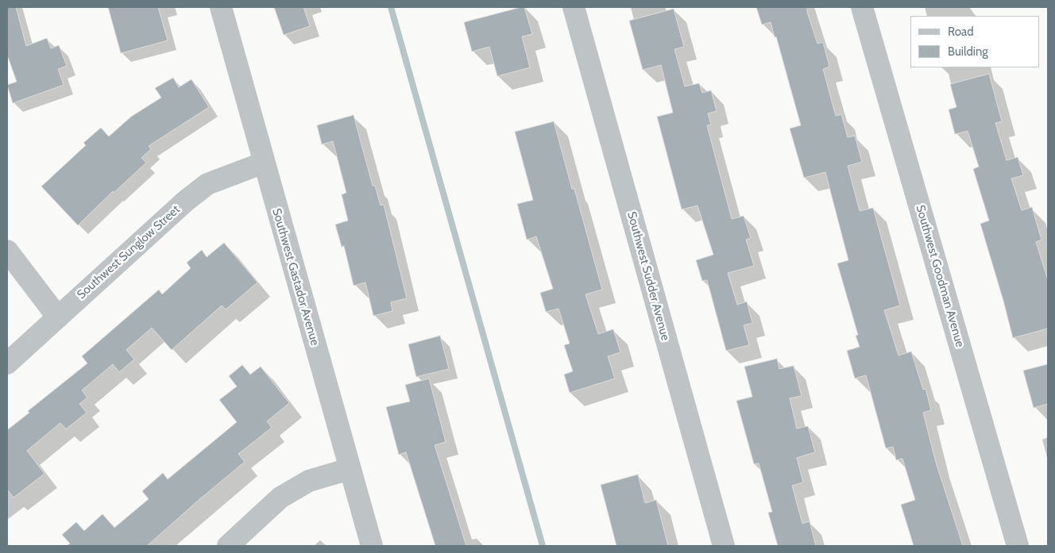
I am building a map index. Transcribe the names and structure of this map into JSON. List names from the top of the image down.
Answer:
{
  "streets": {
    "street": [
      "Southwest Sunglow Street",
      "Southwest Sudder Avenue",
      "Southwest Goodman Avenue",
      "Southwest Gastador Avenue"
    ]
  },
  "crossings": [
    ["Southwest Sunglow Street", "Southwest Gastador Avenue"]
  ],
  "legend": ["Road", "Building"]
}
